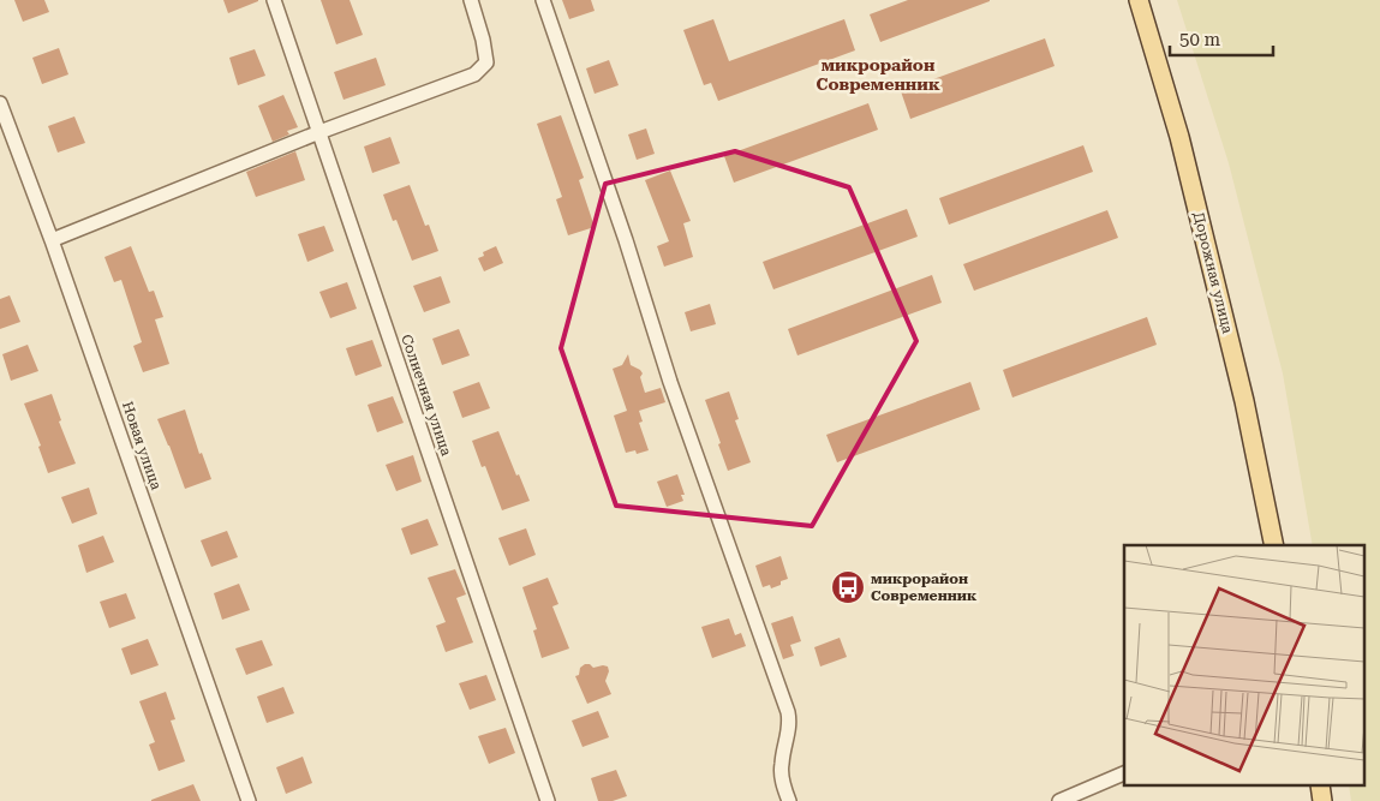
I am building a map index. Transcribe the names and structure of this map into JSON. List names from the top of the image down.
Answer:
{
  "streets": {
    "main road": ["Дорожная улица"],
    "street": ["Солнечная улица", "Новая улица"]
  },
  "districts": ["микрорайон Современник"],
  "places": {
    "bus stop": ["микрорайон Современник"]
  },
  "scale_bar": "50 m"
}
